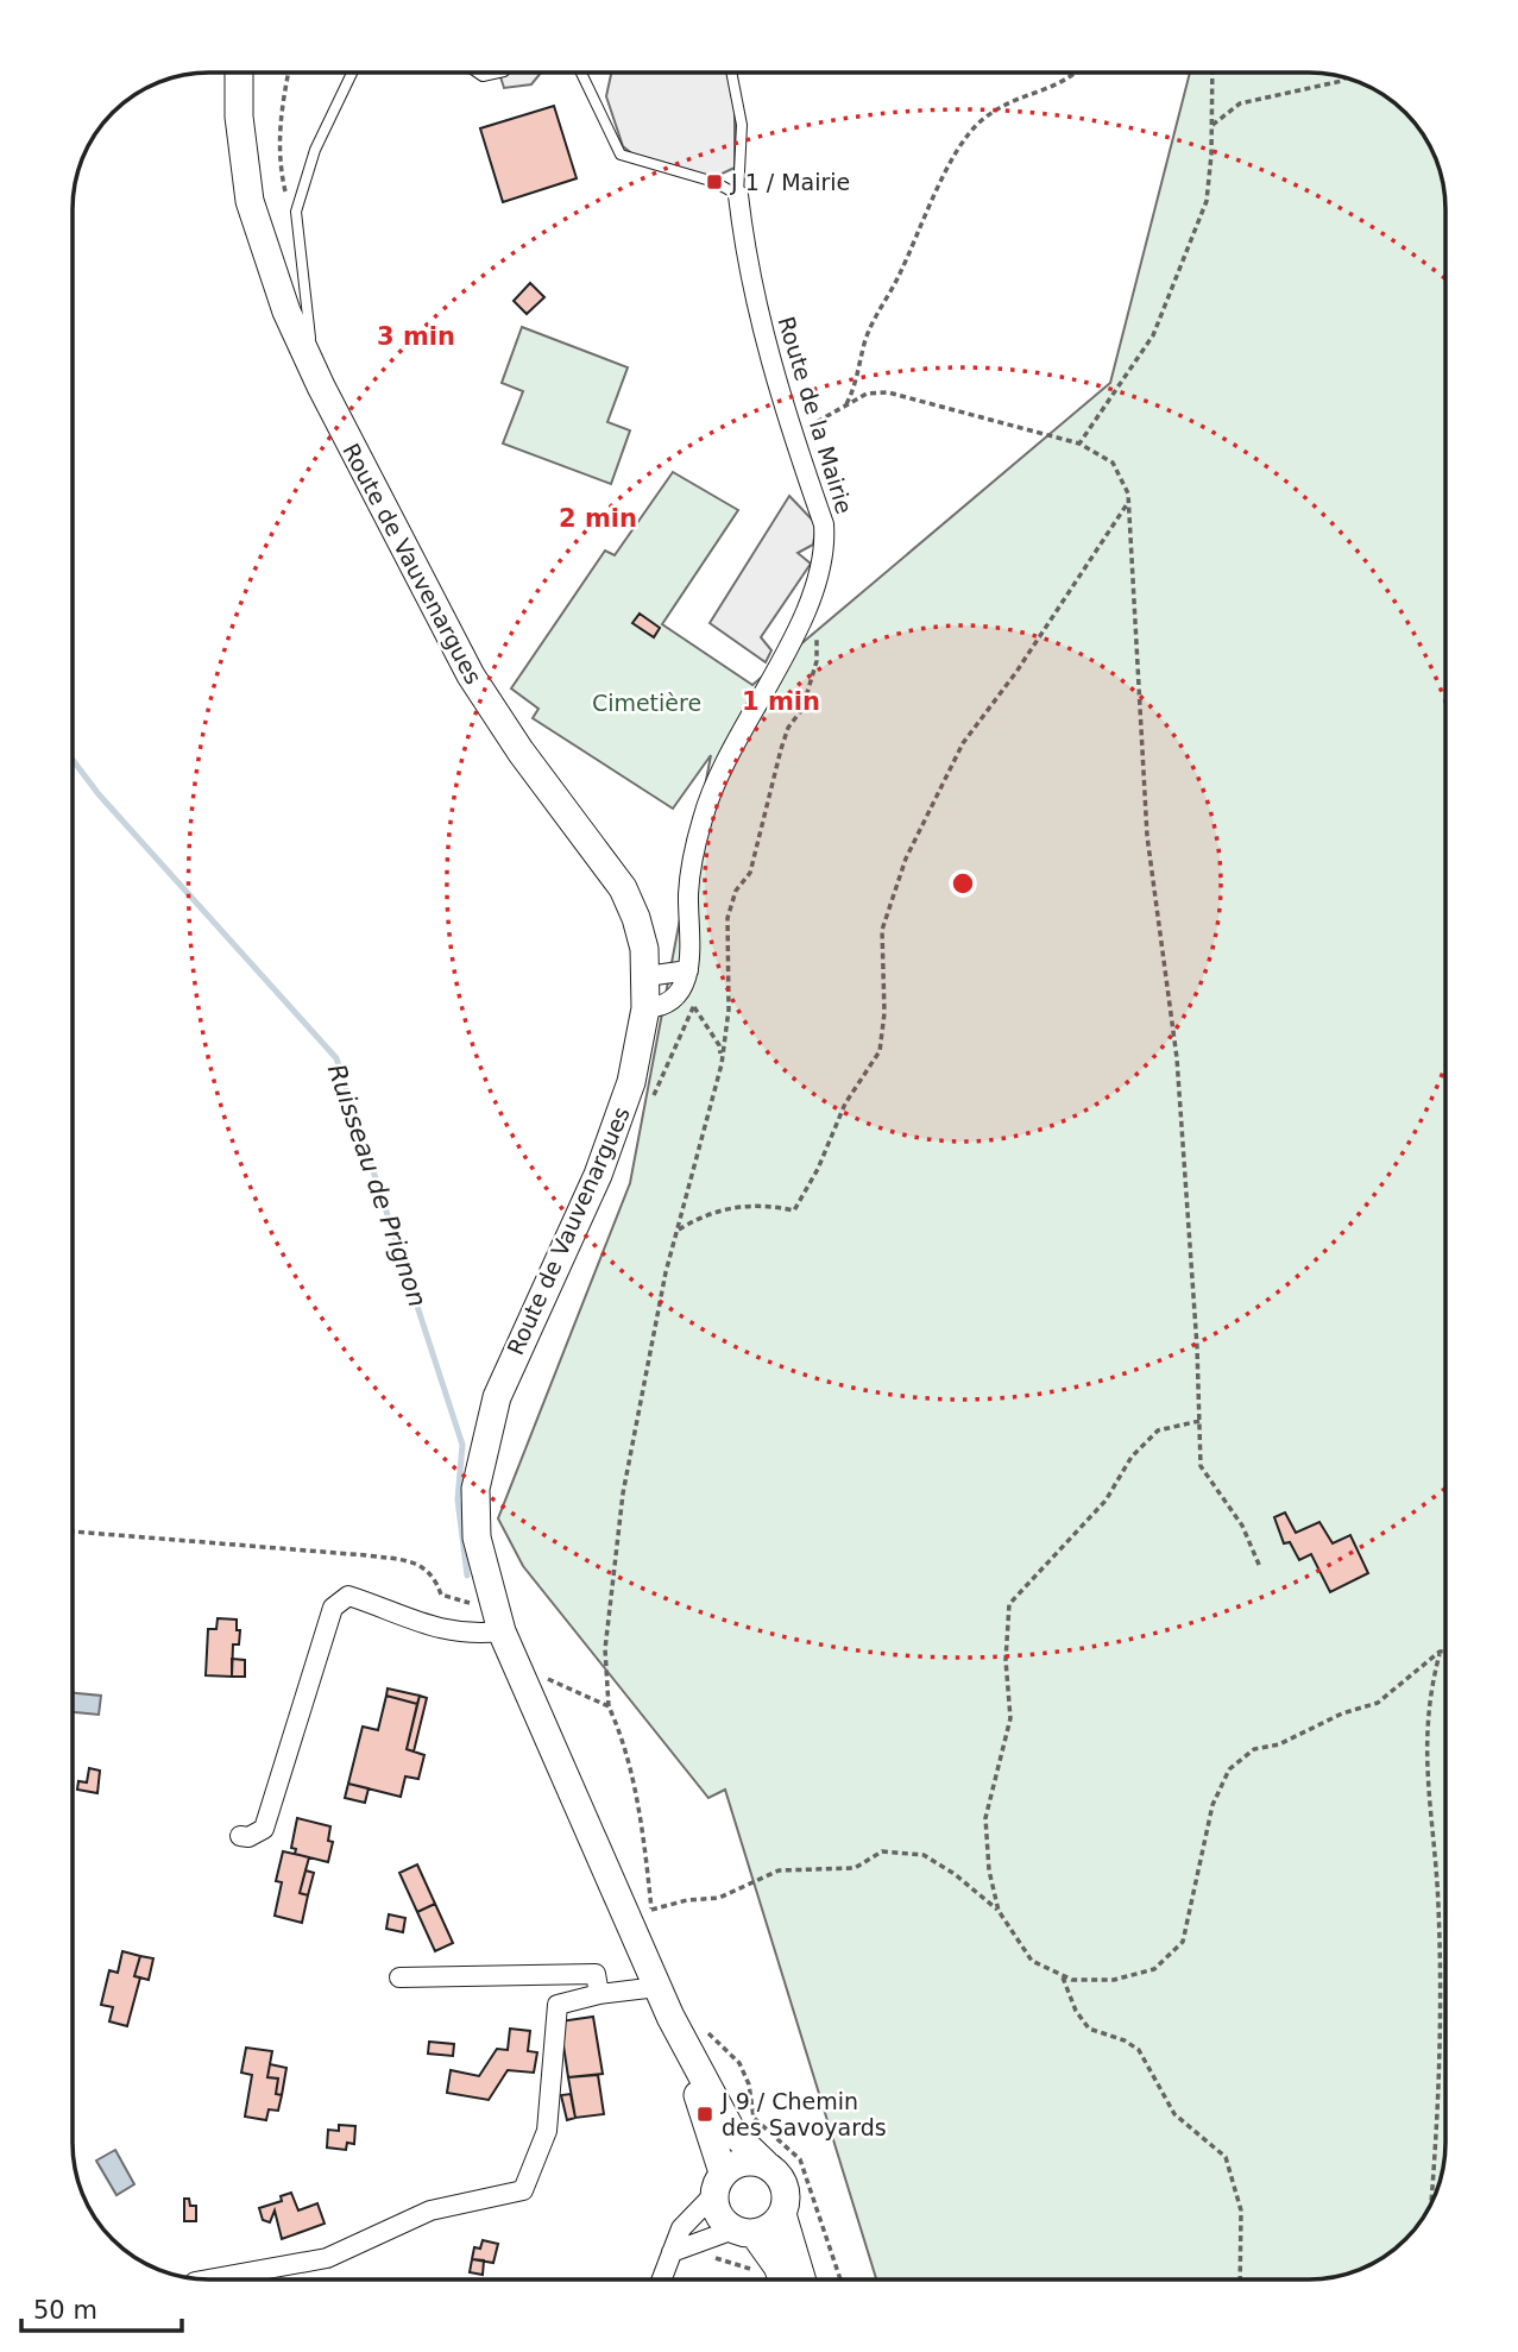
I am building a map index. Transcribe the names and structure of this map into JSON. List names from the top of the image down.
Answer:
{
  "streets": {
    "main road": ["Route de Vauvenargues"],
    "street": ["Route de la Mairie"]
  },
  "crossings": [
    ["Route de la Mairie", "Route de Vauvenargues"]
  ],
  "water": ["Ruisseau de Prignon"],
  "parks": ["Cimetière"],
  "places": {
    "transit": ["J 1 / Mairie", "J 9 / Chemin des Savoyards"]
  },
  "scale_bar": "50 m",
  "rings": ["3 min", "2 min", "1 min"]
}
